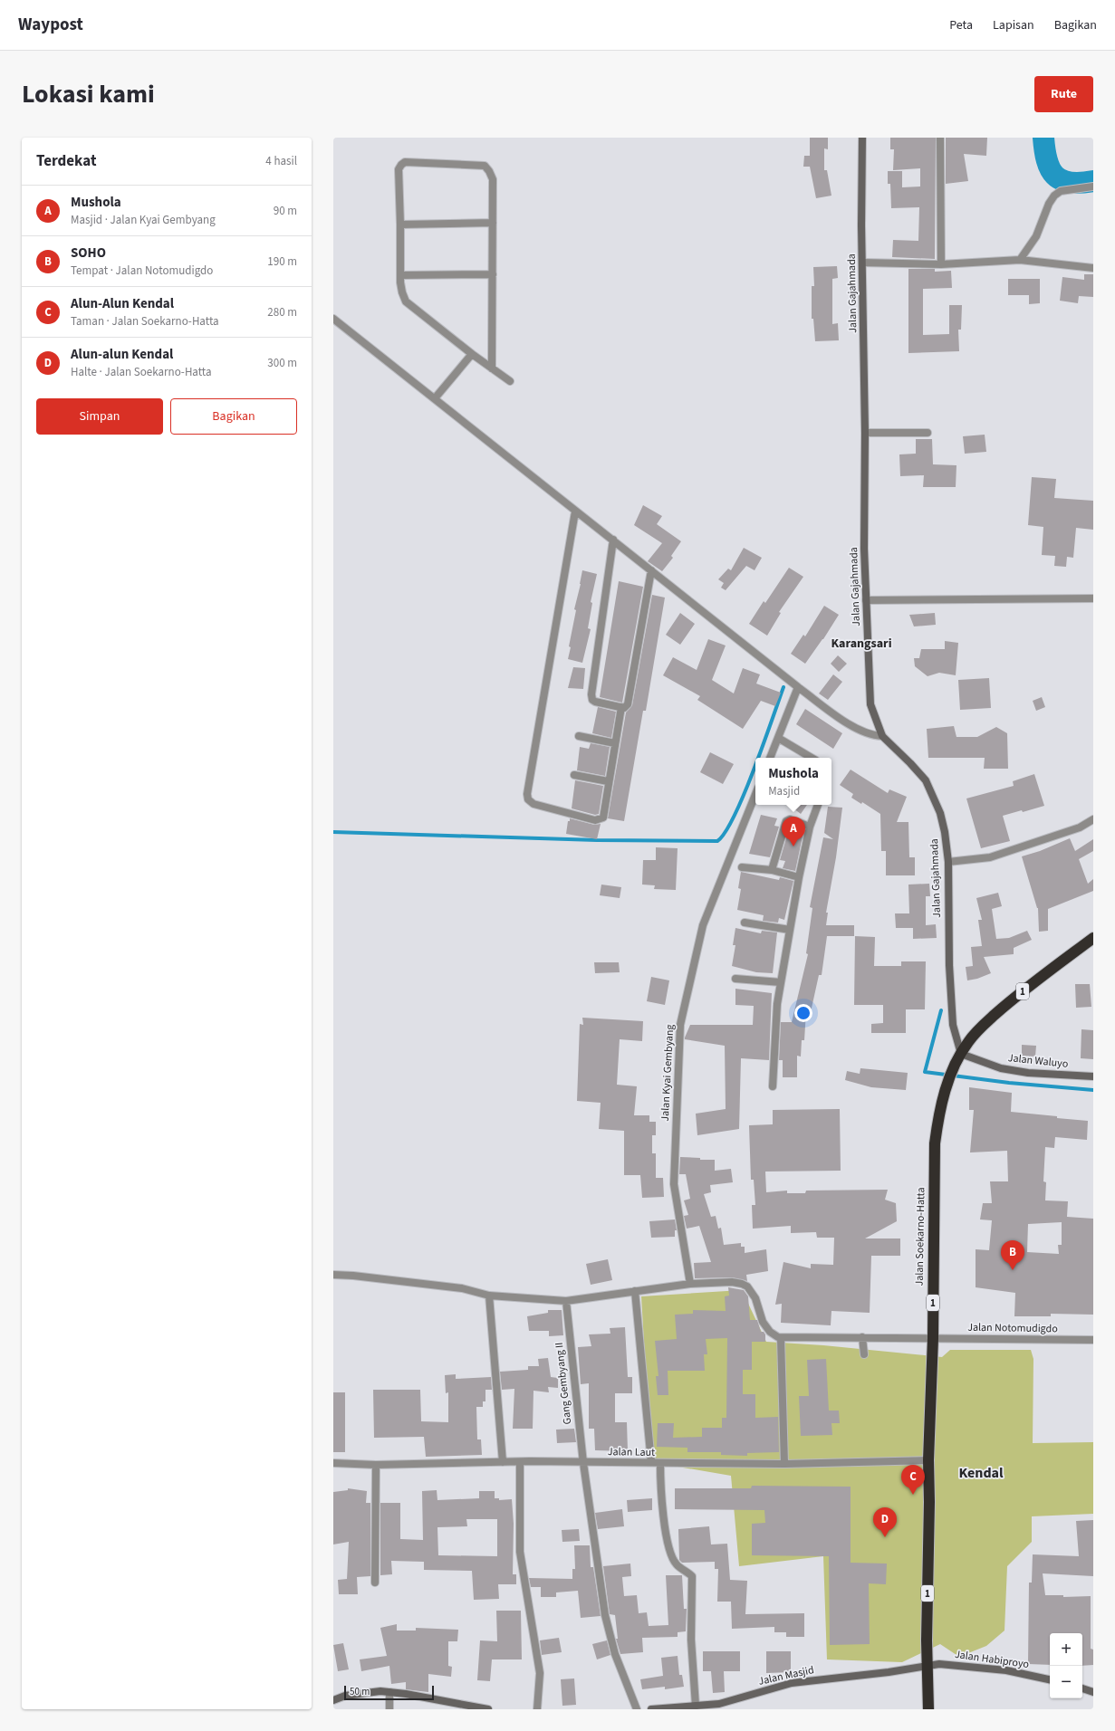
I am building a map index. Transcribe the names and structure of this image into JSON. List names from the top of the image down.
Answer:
{
  "streets": {
    "highway": ["1", "Jalan Soekarno-Hatta"],
    "street": [
      "Jalan Gajahmada",
      "Jalan Waluyo",
      "Jalan Kyai Gembyang",
      "Jalan Notomudigdo",
      "Gang Gembyang II",
      "Jalan Laut",
      "Jalan Habiproyo",
      "Jalan Masjid"
    ]
  },
  "crossings": [
    ["Jalan Gajahmada", "Jalan Waluyo"],
    ["Jalan Gajahmada", "Jalan Soekarno-Hatta"],
    ["Jalan Waluyo", "Jalan Soekarno-Hatta"],
    ["Jalan Soekarno-Hatta", "Jalan Notomudigdo"],
    ["Jalan Soekarno-Hatta", "Jalan Laut"],
    ["Jalan Soekarno-Hatta", "Jalan Habiproyo"],
    ["Jalan Soekarno-Hatta", "Jalan Masjid"],
    ["Gang Gembyang II", "Jalan Laut"],
    ["Jalan Habiproyo", "Jalan Masjid"]
  ],
  "districts": ["Karangsari", "Kendal"],
  "scale_bar": "50 m",
  "page": {
    "header": "Waypost",
    "nav": ["Peta", "Lapisan", "Bagikan"],
    "title": "Lokasi kami",
    "buttons": [
      "Rute",
      ["Simpan", "Bagikan"]
    ],
    "heading": ["Terdekat", "4 hasil"],
    "list": [
      {
        "mark": "A",
        "name": "Mushola",
        "note": "Masjid · Jalan Kyai Gembyang",
        "value": "90 m"
      },
      {
        "mark": "B",
        "name": "SOHO",
        "note": "Tempat · Jalan Notomudigdo",
        "value": "190 m"
      },
      {
        "mark": "C",
        "name": "Alun-Alun Kendal",
        "note": "Taman · Jalan Soekarno-Hatta",
        "value": "280 m"
      },
      {
        "mark": "D",
        "name": "Alun-alun Kendal",
        "note": "Halte · Jalan Soekarno-Hatta",
        "value": "300 m"
      }
    ],
    "popup": ["Mushola", "Masjid"],
    "pins": [
      "A",
      "B",
      "C",
      "D"
    ],
    "map_buttons": ["+", "−"],
    "scale": "50 m"
  }
}
